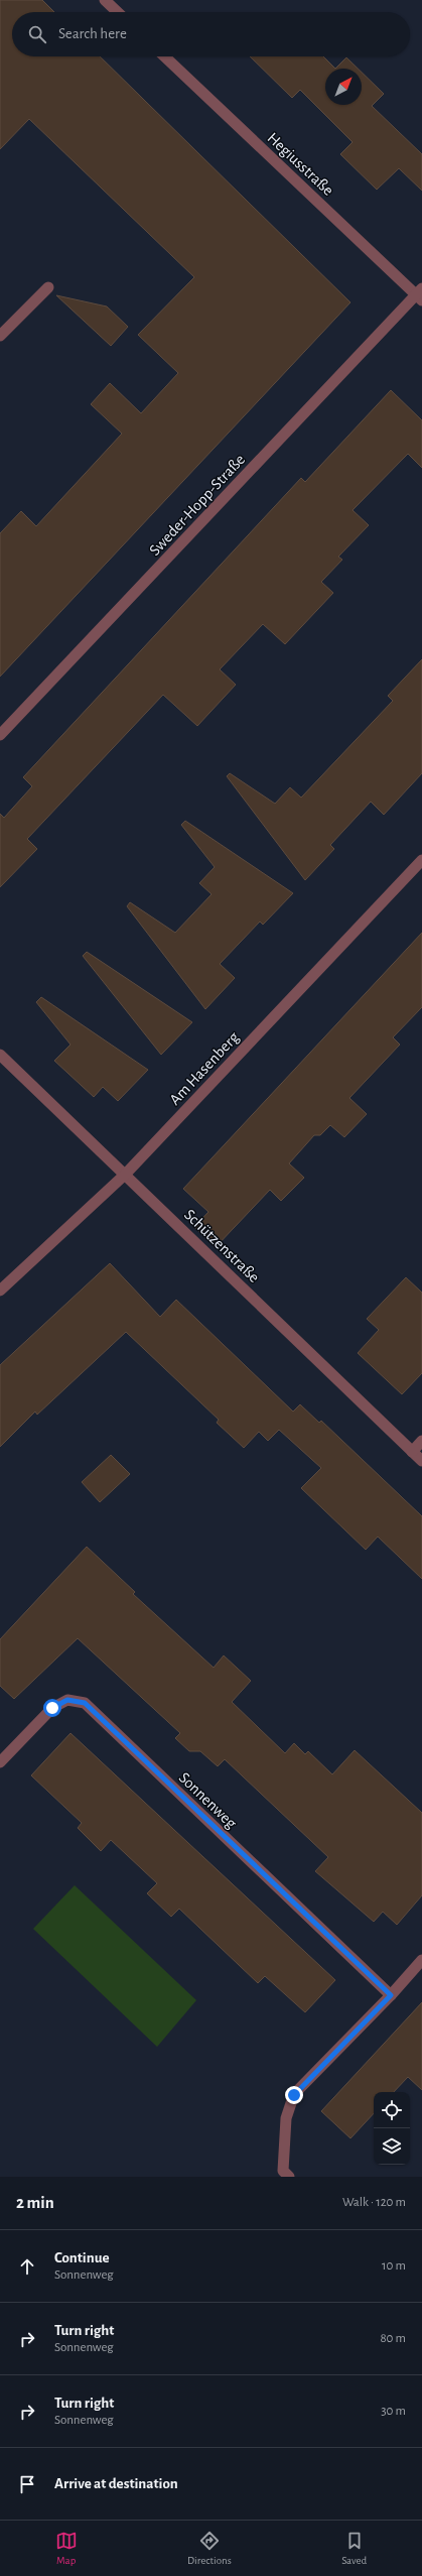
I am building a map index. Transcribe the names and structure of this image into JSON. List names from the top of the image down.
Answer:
{
  "streets": {
    "street": [
      "Hegiusstraße",
      "Sweder-Hopp-Straße",
      "Am Hasenberg",
      "Schützenstraße",
      "Sonnenweg"
    ]
  },
  "crossings": [
    ["Hegiusstraße", "Sweder-Hopp-Straße"],
    ["Am Hasenberg", "Schützenstraße"]
  ],
  "north": "top right",
  "page": {
    "search": "Search here",
    "heading": ["2 min", "Walk · 120 m"],
    "list": [
      ["Continue", "Sonnenweg", "10 m"],
      ["Turn right", "Sonnenweg", "80 m"],
      ["Turn right", "Sonnenweg", "30 m"],
      "Arrive at destination"
    ],
    "nav": ["Map", "Directions", "Saved"]
  }
}
